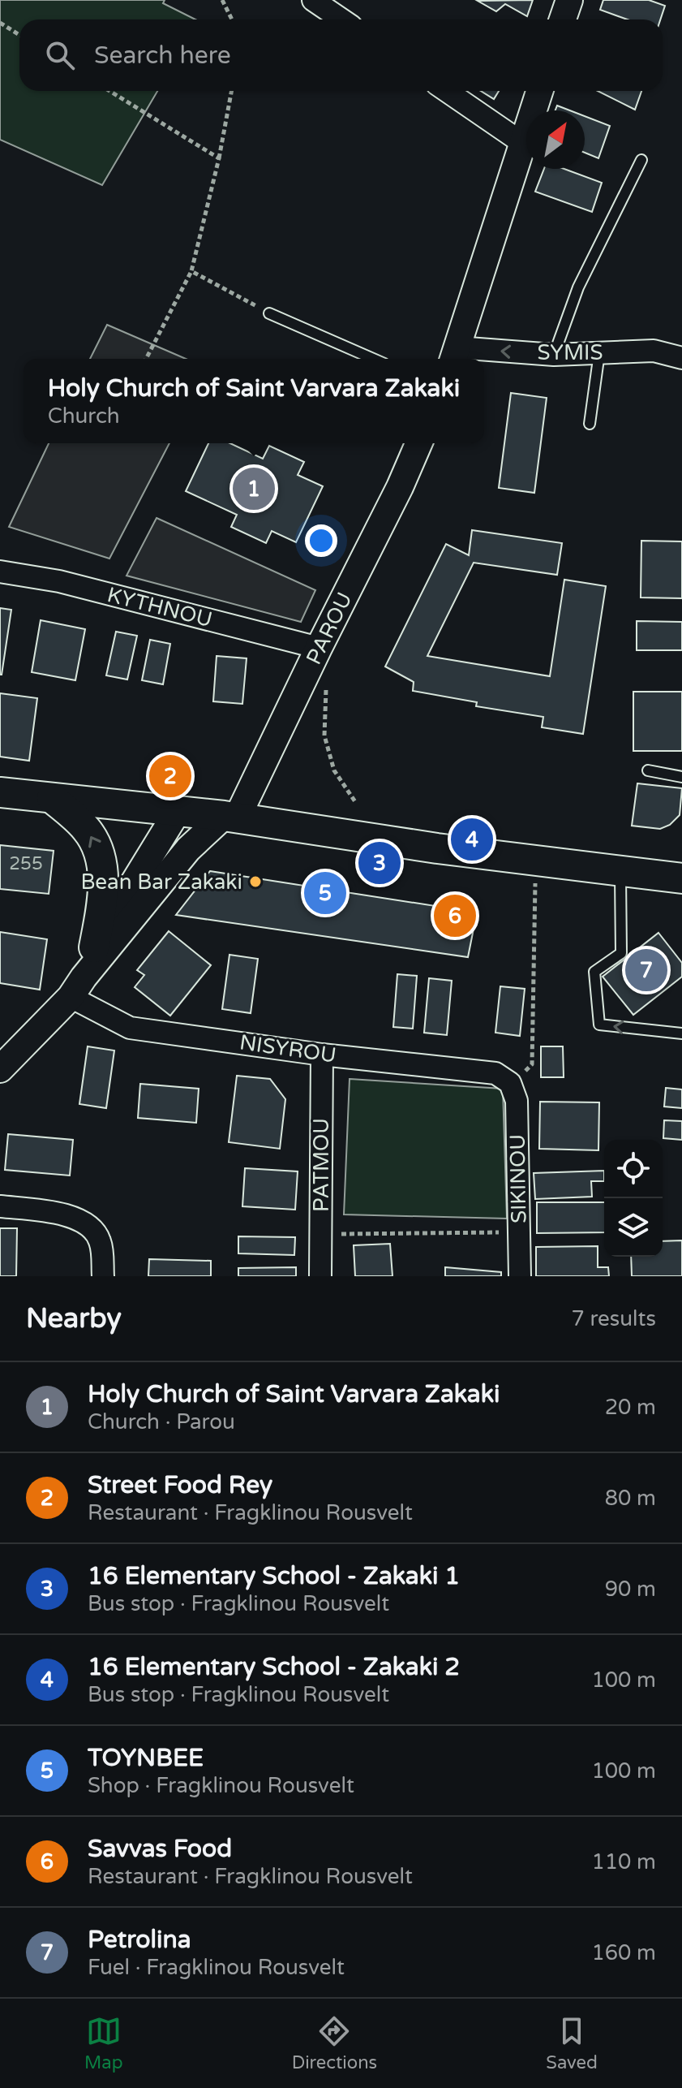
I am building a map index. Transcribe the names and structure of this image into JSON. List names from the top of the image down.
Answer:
{
  "streets": {
    "street": [
      "SYMIS",
      "KYTHNOU",
      "PAROU",
      "NISYROU",
      "PATMOU",
      "SIKINOU"
    ]
  },
  "crossings": [
    ["KYTHNOU", "PAROU"],
    ["NISYROU", "PATMOU"],
    ["NISYROU", "SIKINOU"]
  ],
  "one_way": ["SYMIS"],
  "places": ["Bean Bar Zakaki"],
  "house_numbers": ["255"],
  "north": "top right",
  "page": {
    "search": "Search here",
    "popup": ["Holy Church of Saint Varvara Zakaki", "Church"],
    "pins": [
      "1",
      "2",
      "4",
      "3",
      "5",
      "6",
      "7"
    ],
    "heading": ["Nearby", "7 results"],
    "list": [
      {
        "mark": "1",
        "name": "Holy Church of Saint Varvara Zakaki",
        "note": "Church · Parou",
        "value": "20 m"
      },
      {
        "mark": "2",
        "name": "Street Food Rey",
        "note": "Restaurant · Fragklinou Rousvelt",
        "value": "80 m"
      },
      {
        "mark": "3",
        "name": "16 Elementary School - Zakaki 1",
        "note": "Bus stop · Fragklinou Rousvelt",
        "value": "90 m"
      },
      {
        "mark": "4",
        "name": "16 Elementary School - Zakaki 2",
        "note": "Bus stop · Fragklinou Rousvelt",
        "value": "100 m"
      },
      {
        "mark": "5",
        "name": "TOYNBEE",
        "note": "Shop · Fragklinou Rousvelt",
        "value": "100 m"
      },
      {
        "mark": "6",
        "name": "Savvas Food",
        "note": "Restaurant · Fragklinou Rousvelt",
        "value": "110 m"
      },
      {
        "mark": "7",
        "name": "Petrolina",
        "note": "Fuel · Fragklinou Rousvelt",
        "value": "160 m"
      }
    ],
    "nav": ["Map", "Directions", "Saved"]
  }
}
